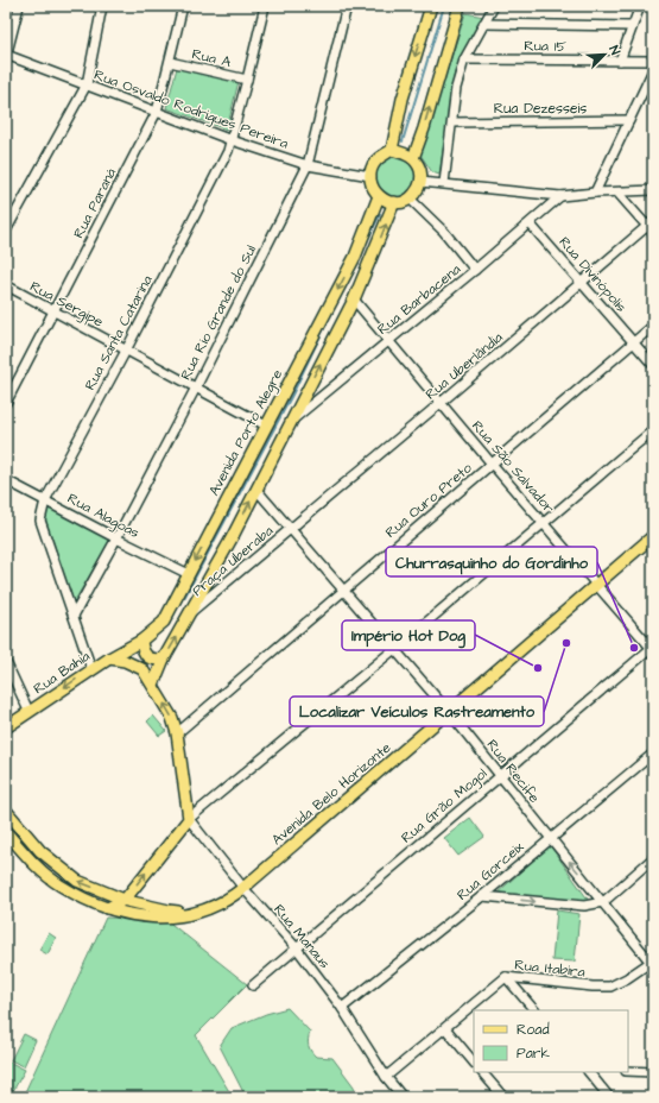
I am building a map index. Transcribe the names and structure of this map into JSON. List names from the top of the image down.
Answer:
{
  "streets": {
    "main road": ["Avenida Porto Alegre", "Rua Bahia", "Avenida Belo Horizonte"],
    "street": [
      "Rua 15",
      "Rua A",
      "Rua Dezesseis",
      "Rua Osvaldo Rodrigues Pereira",
      "Rua Paraná",
      "Rua Divinópolis",
      "Rua Barbacena",
      "Rua Sergipe",
      "Rua Rio Grande do Sul",
      "Rua Santa Catarina",
      "Rua Uberlândia",
      "Rua São Salvador",
      "Rua Ouro Preto",
      "Rua Alagoas",
      "Praça Uberaba",
      "Rua Recife",
      "Rua Grão Mogol",
      "Rua Gorceix",
      "Rua Manaus",
      "Rua Itabira"
    ]
  },
  "crossings": [
    ["Rua A", "Rua Paraná"],
    ["Rua A", "Rua Santa Catarina"],
    ["Rua Osvaldo Rodrigues Pereira", "Rua Paraná"],
    ["Rua Osvaldo Rodrigues Pereira", "Rua Rio Grande do Sul"],
    ["Rua Osvaldo Rodrigues Pereira", "Rua Santa Catarina"],
    ["Rua Osvaldo Rodrigues Pereira", "Avenida Porto Alegre"],
    ["Rua Paraná", "Rua Sergipe"],
    ["Rua Divinópolis", "Rua Barbacena"],
    ["Rua Divinópolis", "Rua Uberlândia"],
    ["Rua Divinópolis", "Rua Ouro Preto"],
    ["Rua Barbacena", "Rua São Salvador"],
    ["Rua Sergipe", "Rua Rio Grande do Sul"],
    ["Rua Sergipe", "Rua Santa Catarina"],
    ["Rua Sergipe", "Avenida Porto Alegre"],
    ["Rua Rio Grande do Sul", "Rua Santa Catarina"],
    ["Rua Rio Grande do Sul", "Rua Alagoas"],
    ["Rua Santa Catarina", "Rua Alagoas"],
    ["Rua Santa Catarina", "Rua Bahia"],
    ["Rua Uberlândia", "Rua São Salvador"],
    ["Rua Uberlândia", "Praça Uberaba"],
    ["Rua Uberlândia", "Rua Recife"],
    ["Avenida Porto Alegre", "Rua Alagoas"],
    ["Avenida Porto Alegre", "Rua Bahia"],
    ["Rua São Salvador", "Rua Ouro Preto"],
    ["Rua São Salvador", "Avenida Belo Horizonte"],
    ["Rua São Salvador", "Rua Grão Mogol"],
    ["Rua Ouro Preto", "Rua Recife"],
    ["Praça Uberaba", "Rua Recife"],
    ["Rua Recife", "Avenida Belo Horizonte"],
    ["Rua Recife", "Rua Grão Mogol"],
    ["Rua Recife", "Rua Gorceix"],
    ["Rua Recife", "Rua Itabira"],
    ["Avenida Belo Horizonte", "Rua Manaus"],
    ["Rua Grão Mogol", "Rua Manaus"],
    ["Rua Gorceix", "Rua Manaus"],
    ["Rua Manaus", "Rua Itabira"]
  ],
  "one_way": ["Rua Bahia"],
  "places": ["Localizar Veículos Rastreamento", "Churrasquinho do Gordinho", "Império Hot Dog"],
  "legend": ["Road", "Park"],
  "north": "top right"
}
